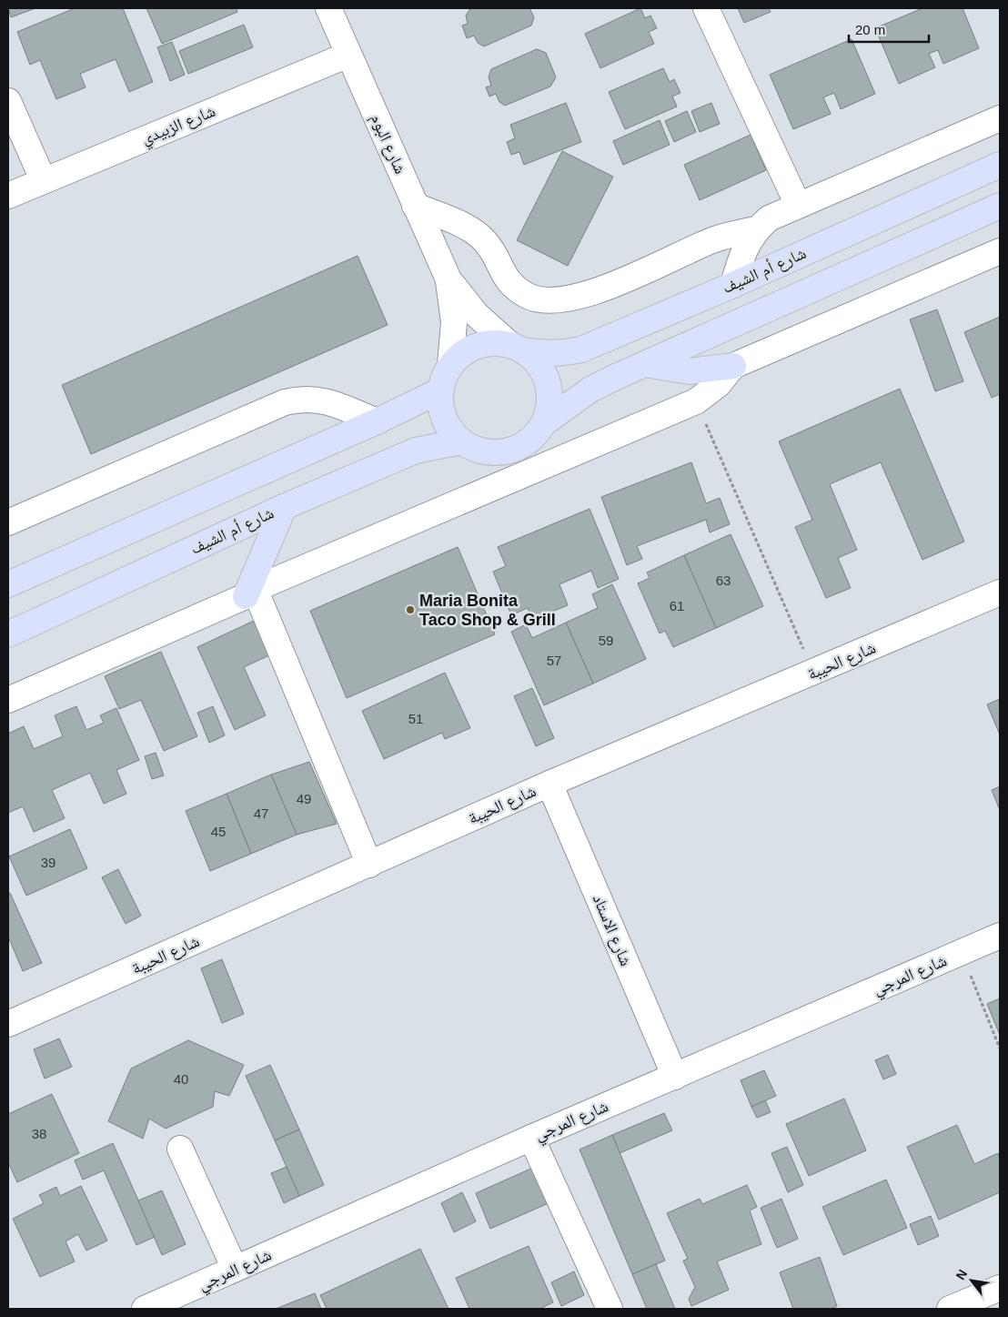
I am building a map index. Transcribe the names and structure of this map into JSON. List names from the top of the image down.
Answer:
{
  "streets": {
    "main road": ["شارع أم الشيف"],
    "street": [
      "شارع الزبيدي",
      "شارع البوم",
      "شارع الحيبة",
      "شارع الاستاد",
      "شارع المرجي"
    ]
  },
  "crossings": [
    ["شارع الزبيدي", "شارع البوم"],
    ["شارع البوم", "شارع أم الشيف"],
    ["شارع الحيبة", "شارع الاستاد"],
    ["شارع الاستاد", "شارع المرجي"]
  ],
  "places": ["Maria Bonita Taco Shop & Grill"],
  "house_numbers": [
    "63",
    "61",
    "59",
    "57",
    "51",
    "49",
    "47",
    "45",
    "39",
    "40",
    "38"
  ],
  "scale_bar": "20 m",
  "north": "top left"
}
